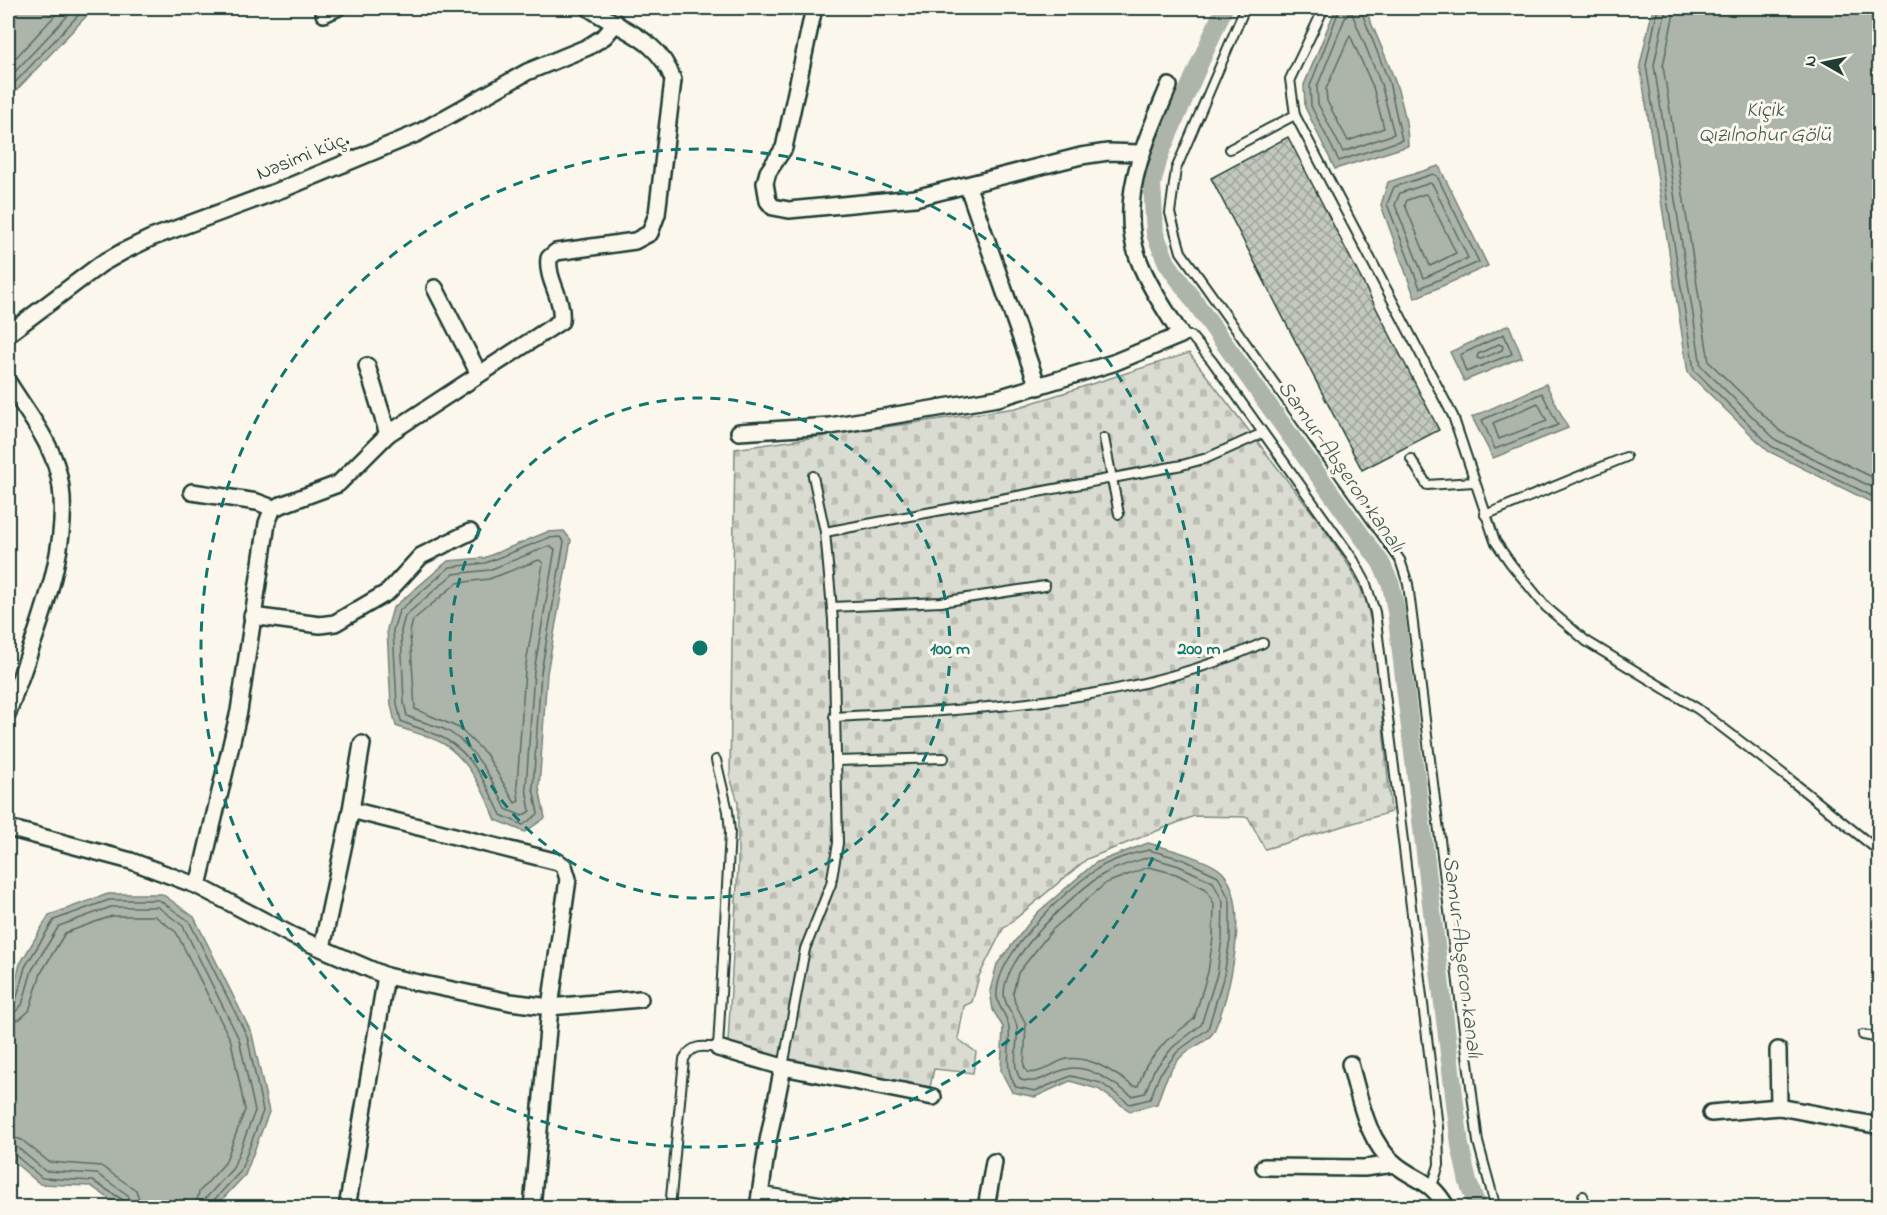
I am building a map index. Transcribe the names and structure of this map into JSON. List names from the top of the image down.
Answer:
{
  "streets": {
    "street": ["Nəsimi küç."]
  },
  "water": ["Kiçik Qızılnohur Gölü", "Samur-Abşeron kanalı"],
  "north": "left",
  "rings": ["100 m", "200 m"]
}
